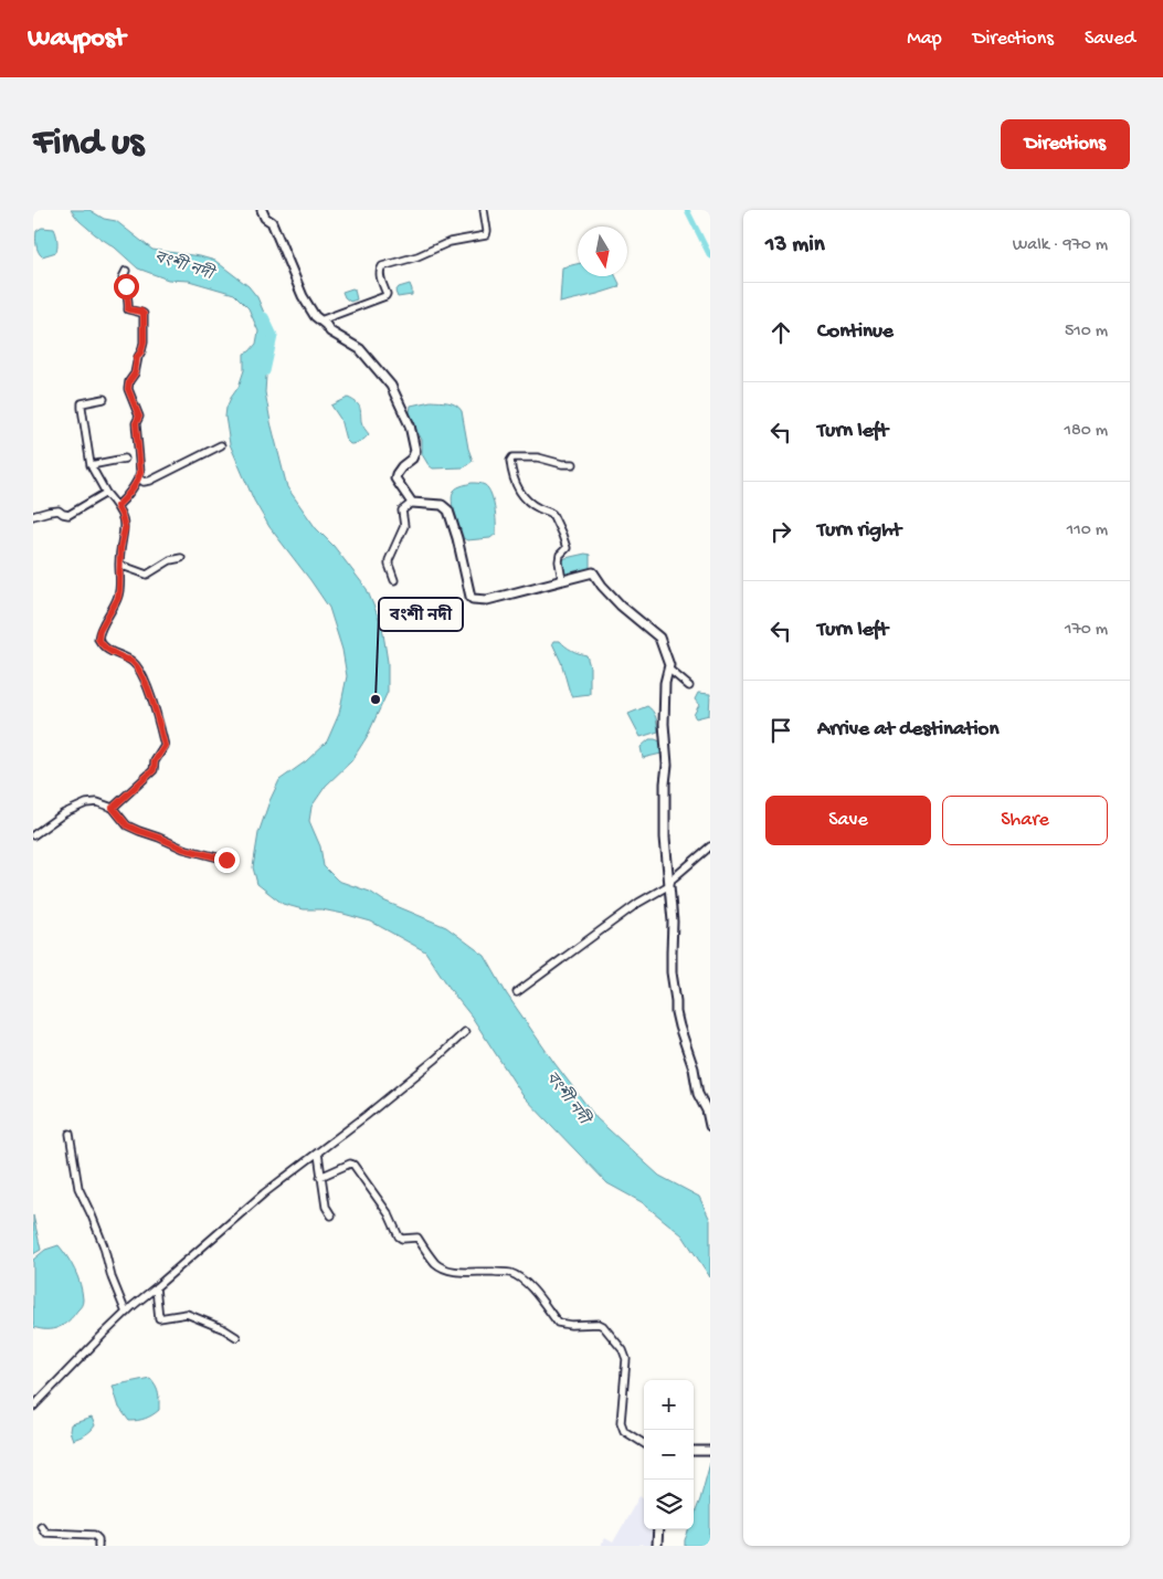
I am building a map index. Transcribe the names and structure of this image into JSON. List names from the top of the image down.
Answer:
{
  "water": ["বংশী নদী"],
  "places": ["বংশী নদী"],
  "north": "bottom",
  "page": {
    "header": "Waypost",
    "nav": ["Map", "Directions", "Saved"],
    "buttons": [
      "Directions",
      ["Save", "Share"]
    ],
    "title": "Find us",
    "heading": ["13 min", "Walk · 970 m"],
    "list": [
      ["Continue", "510 m"],
      ["Turn left", "180 m"],
      ["Turn right", "110 m"],
      ["Turn left", "170 m"],
      "Arrive at destination"
    ],
    "map_buttons": ["+", "−"]
  }
}
